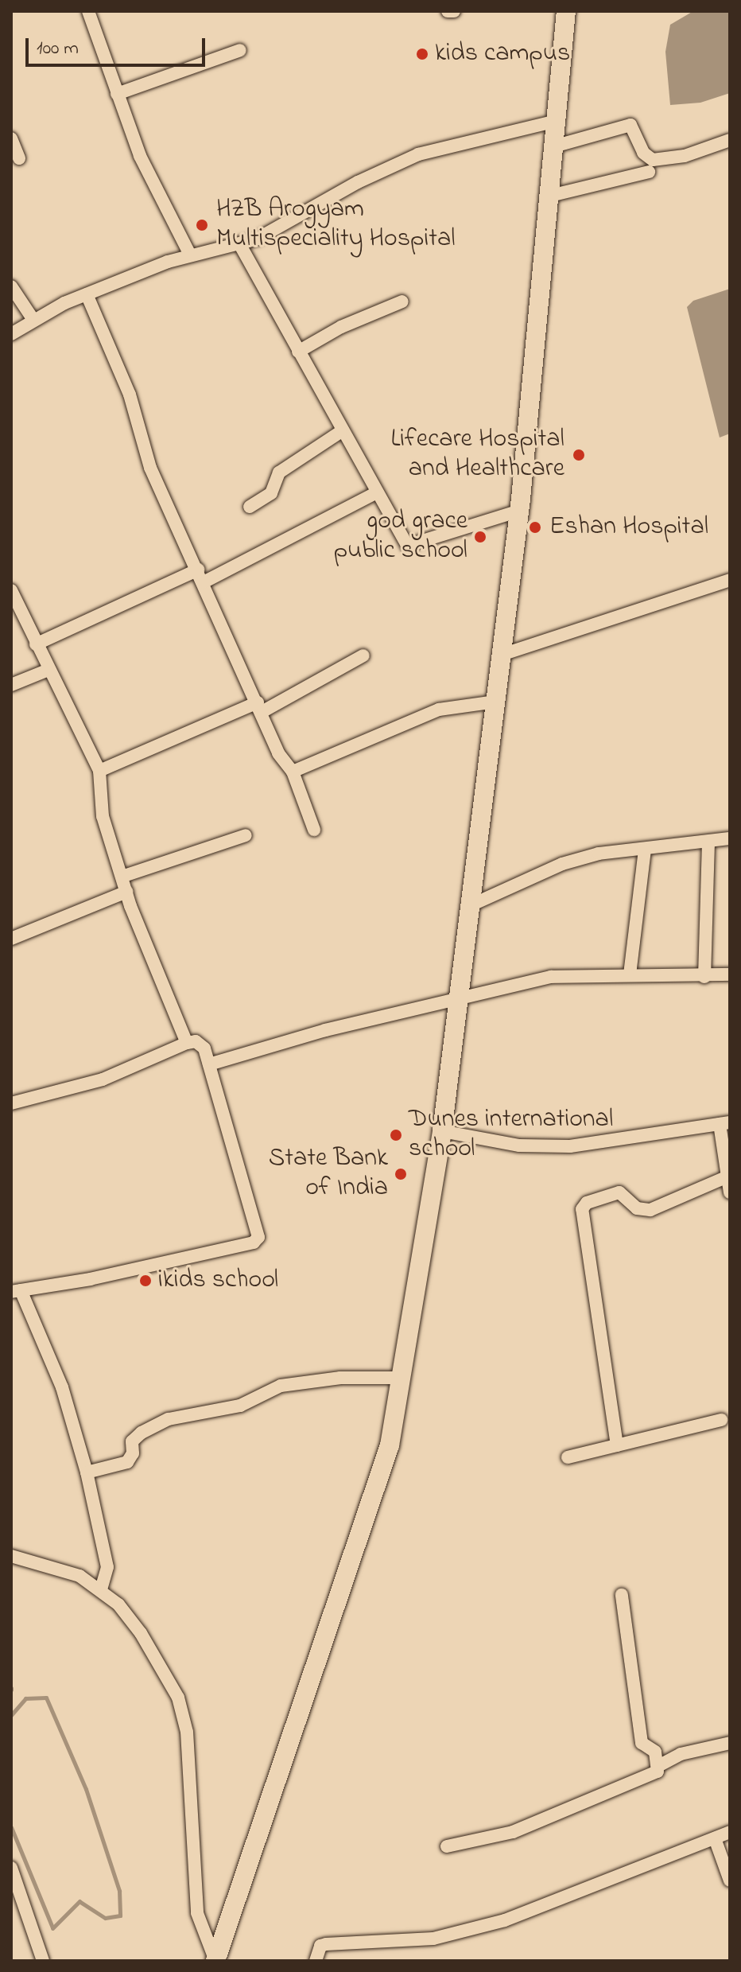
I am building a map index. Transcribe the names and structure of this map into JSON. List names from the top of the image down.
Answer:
{
  "places": [
    "kids campus",
    "HZB Arogyam Multispeciality Hospital",
    "Lifecare Hospital and Healthcare",
    "Eshan Hospital",
    "god grace public school",
    "Dunes international school",
    "State Bank of India",
    "ikids school"
  ],
  "scale_bar": "100 m"
}
